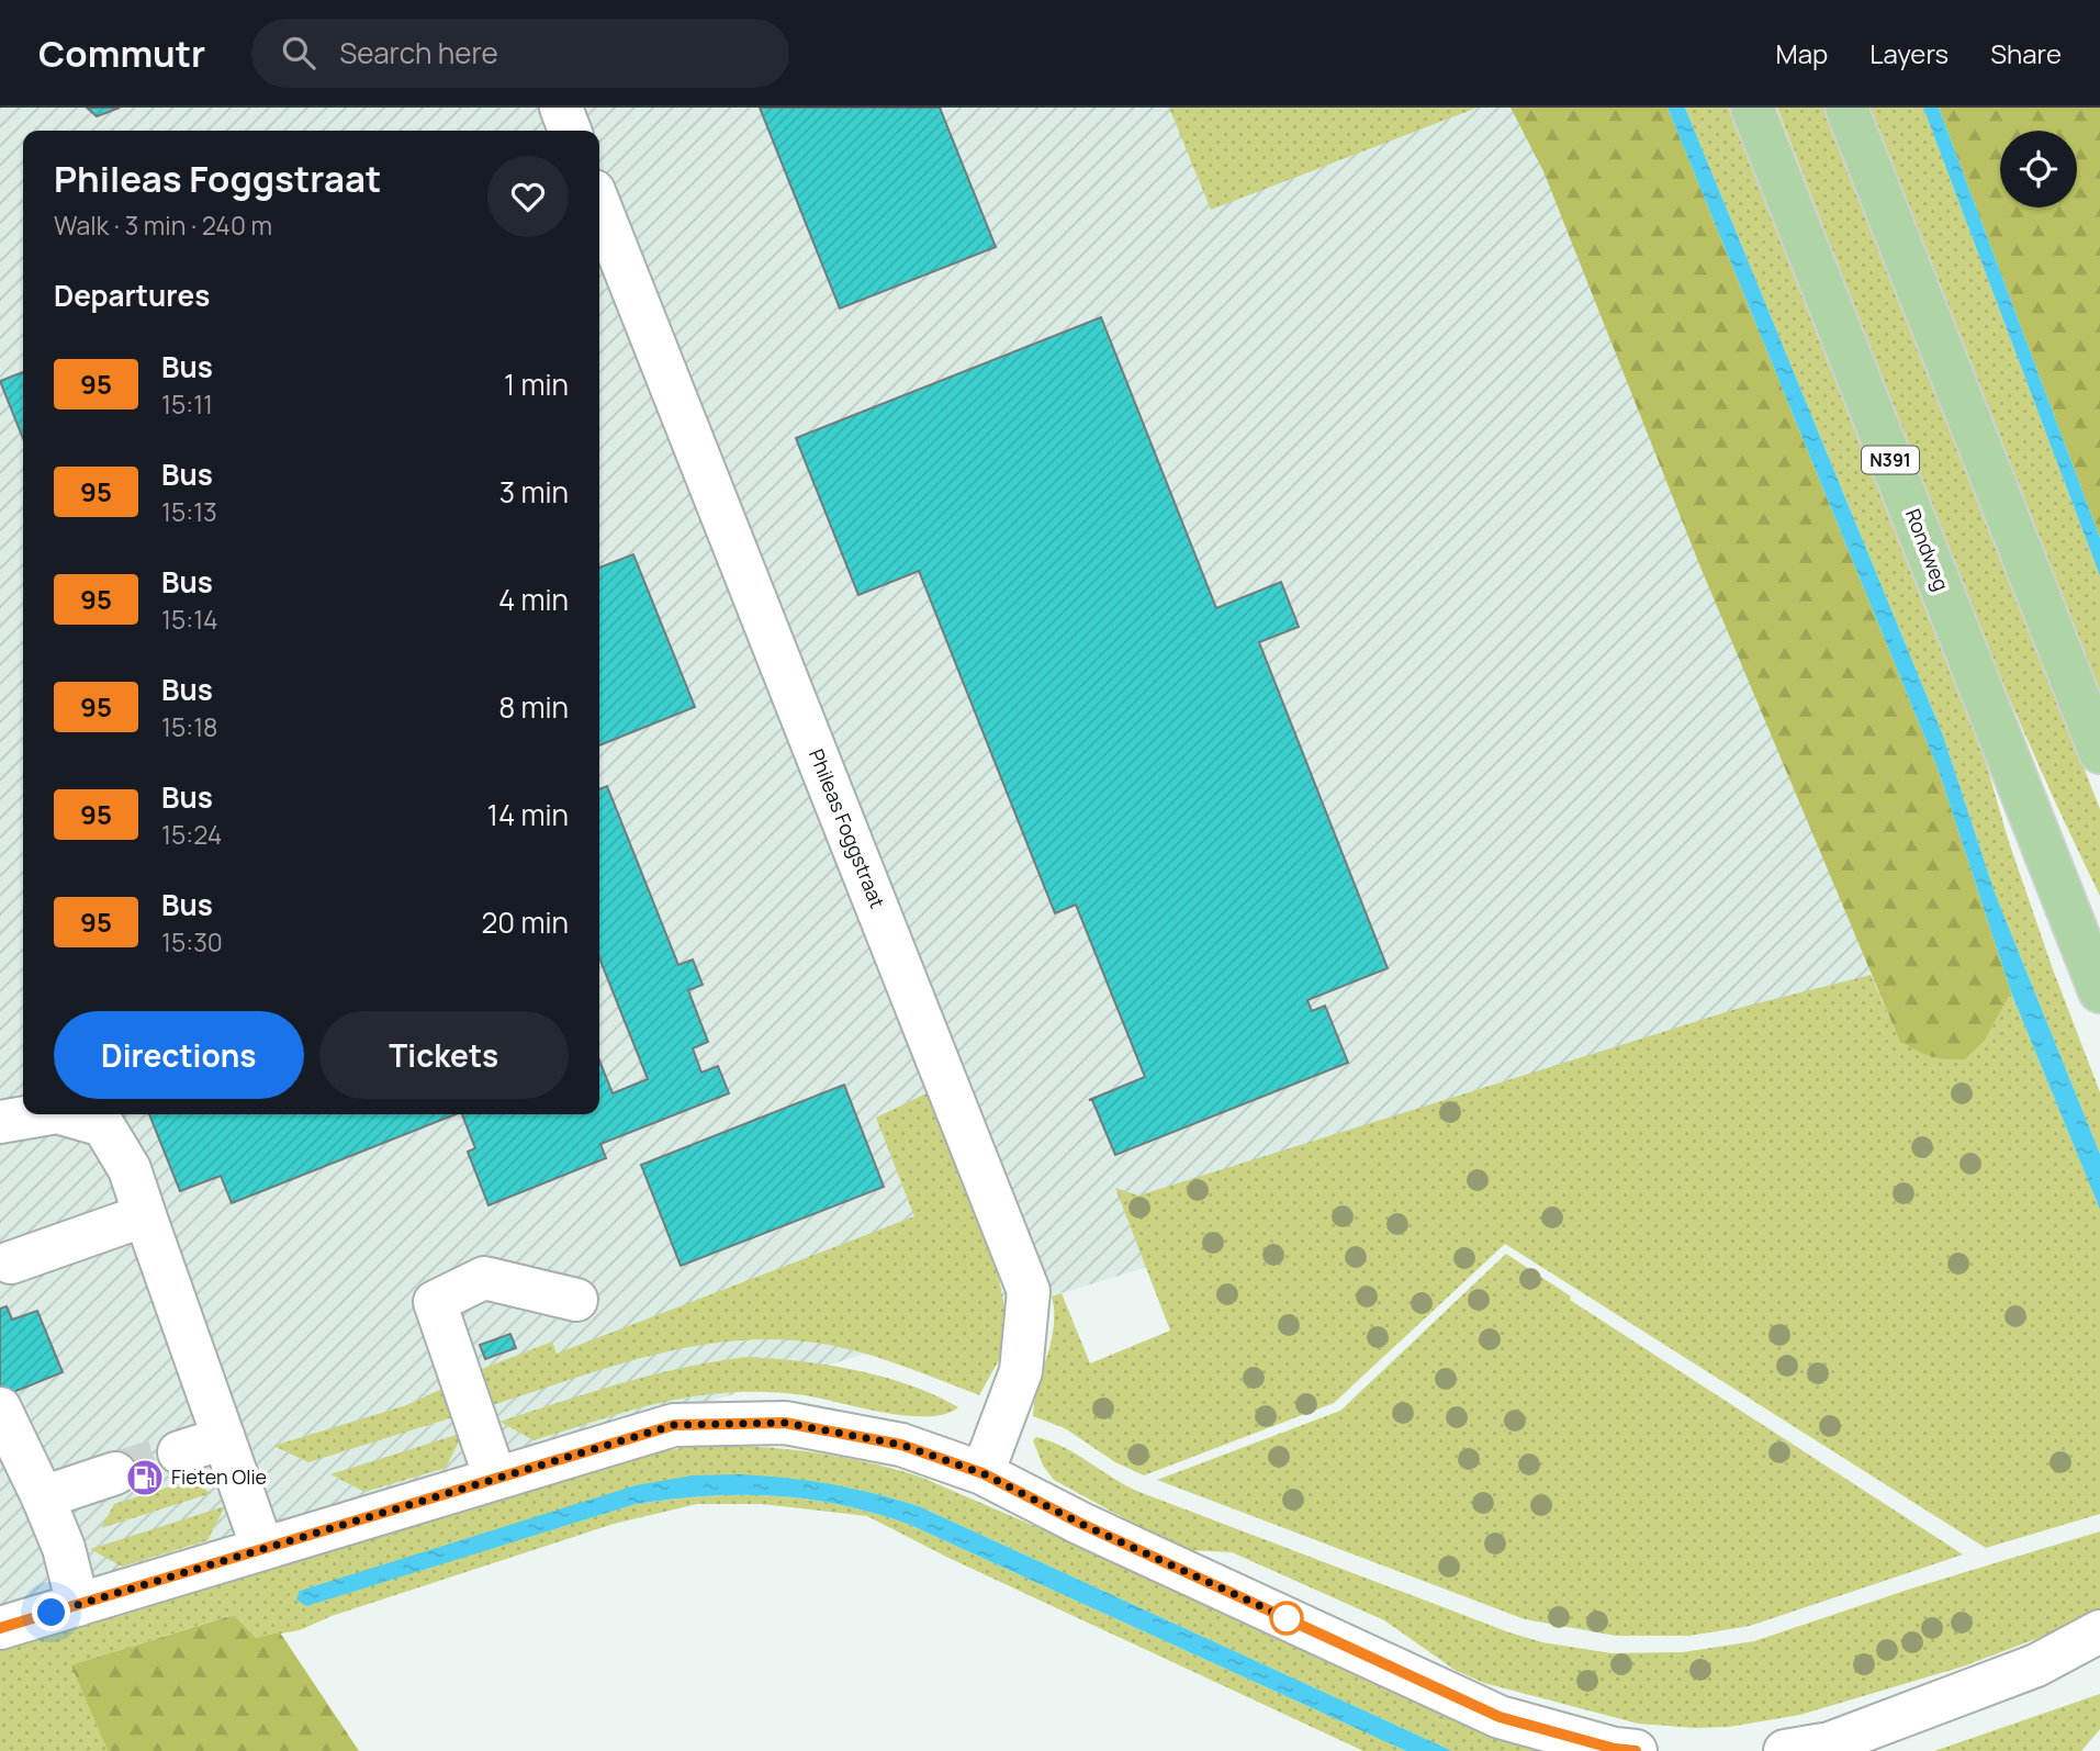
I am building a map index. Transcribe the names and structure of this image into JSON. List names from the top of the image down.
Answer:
{
  "streets": {
    "main road": ["N391", "Rondweg"],
    "street": ["Phileas Foggstraat"]
  },
  "places": {
    "fuel station": ["Fieten Olie"]
  },
  "lines": ["bus line 95"],
  "page": {
    "header": "Commutr",
    "search": "Search here",
    "nav": ["Map", "Layers", "Share"],
    "heading": [
      ["Phileas Foggstraat", "Walk · 3 min · 240 m"],
      "Departures"
    ],
    "list": [
      {
        "mark": "95",
        "name": "Bus",
        "note": "15:11",
        "value": "1 min"
      },
      {
        "mark": "95",
        "name": "Bus",
        "note": "15:13",
        "value": "3 min"
      },
      {
        "mark": "95",
        "name": "Bus",
        "note": "15:14",
        "value": "4 min"
      },
      {
        "mark": "95",
        "name": "Bus",
        "note": "15:18",
        "value": "8 min"
      },
      {
        "mark": "95",
        "name": "Bus",
        "note": "15:24",
        "value": "14 min"
      },
      {
        "mark": "95",
        "name": "Bus",
        "note": "15:30",
        "value": "20 min"
      }
    ],
    "buttons": ["Directions", "Tickets"]
  }
}
